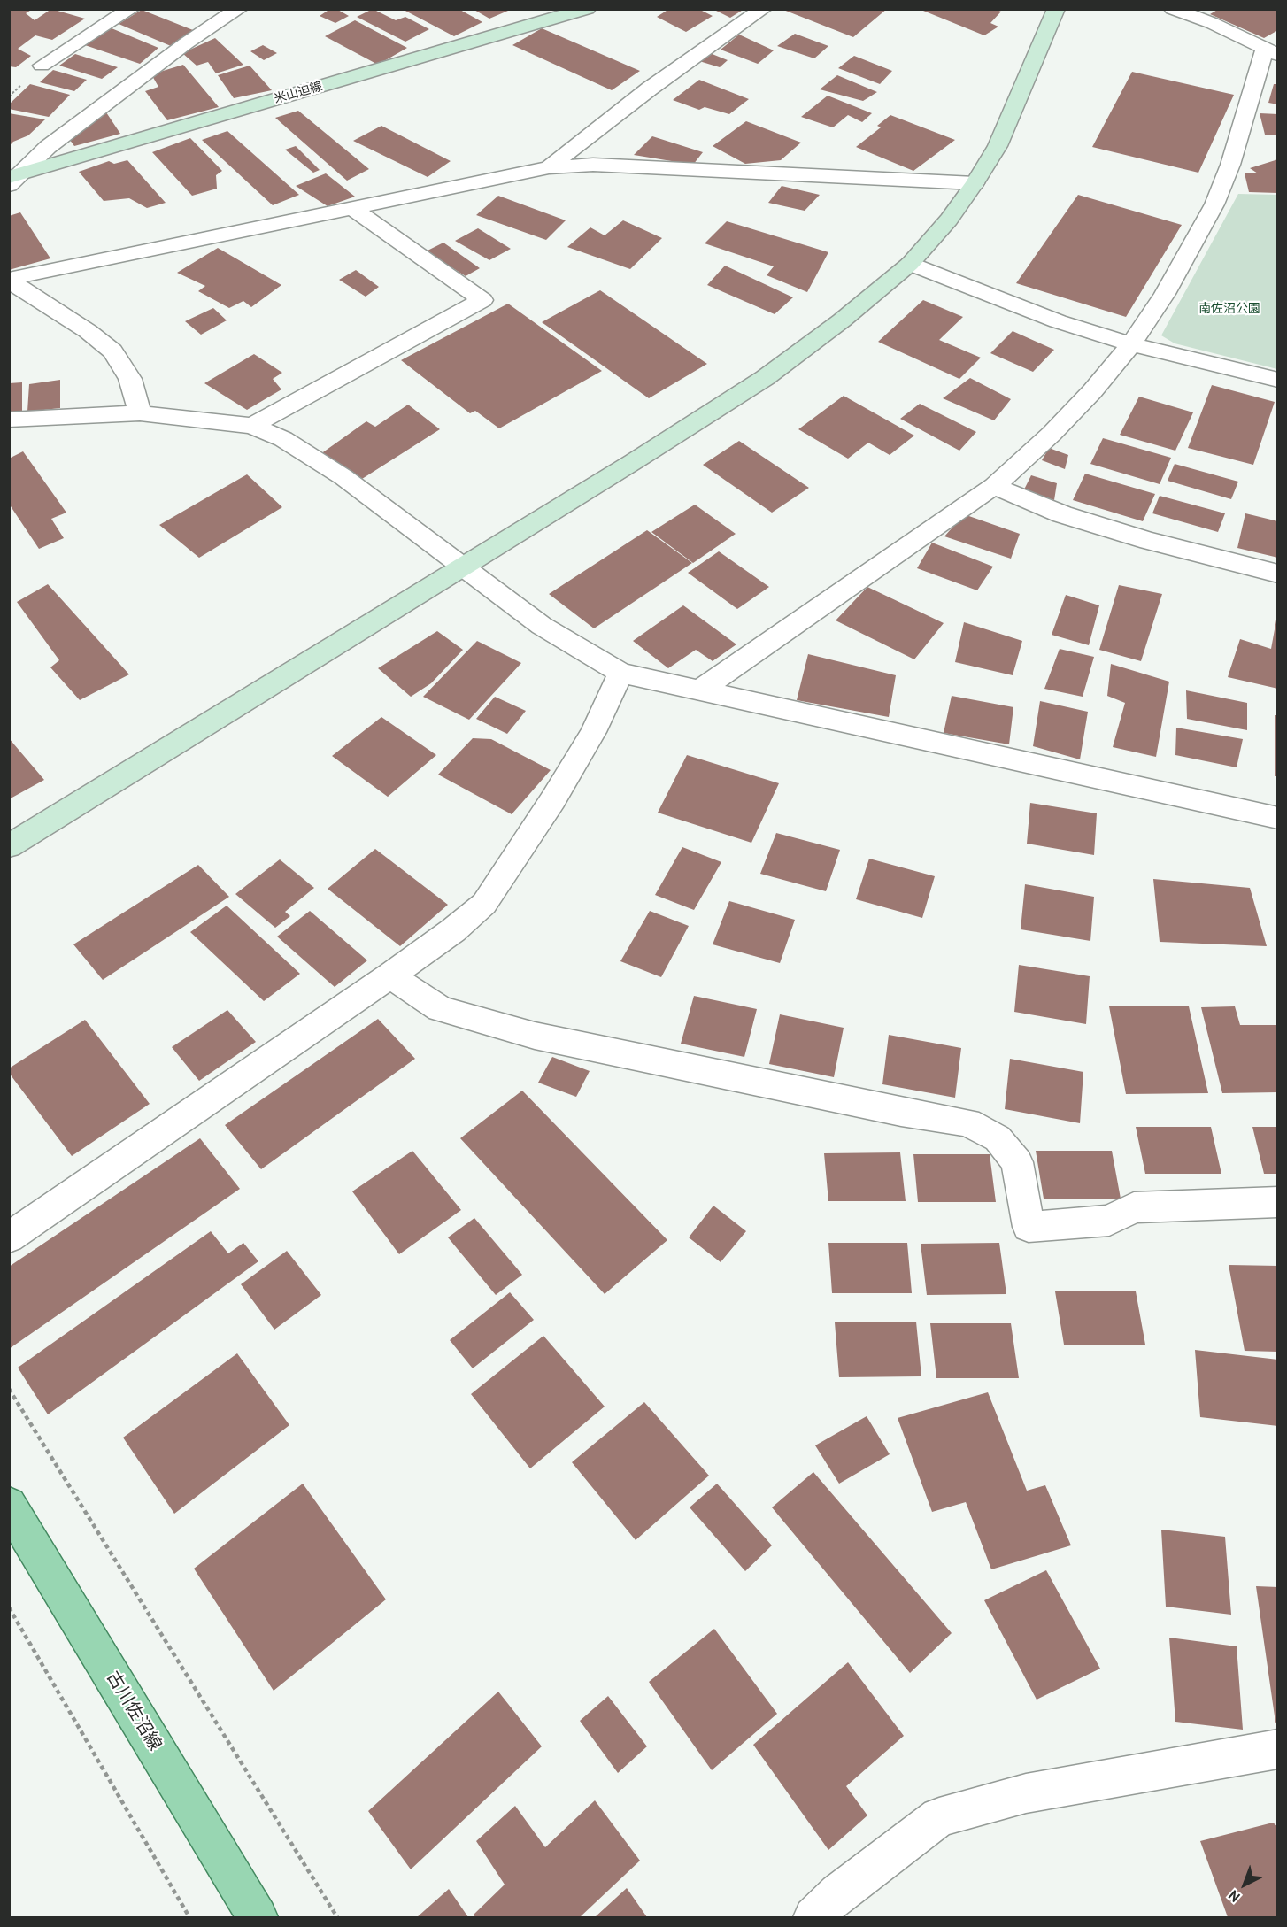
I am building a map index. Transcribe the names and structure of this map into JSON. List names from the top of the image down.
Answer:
{
  "streets": {
    "main road": ["古川佐沼線"],
    "street": ["米山迫線"]
  },
  "parks": ["南佐沼公園"],
  "north": "bottom left"
}
